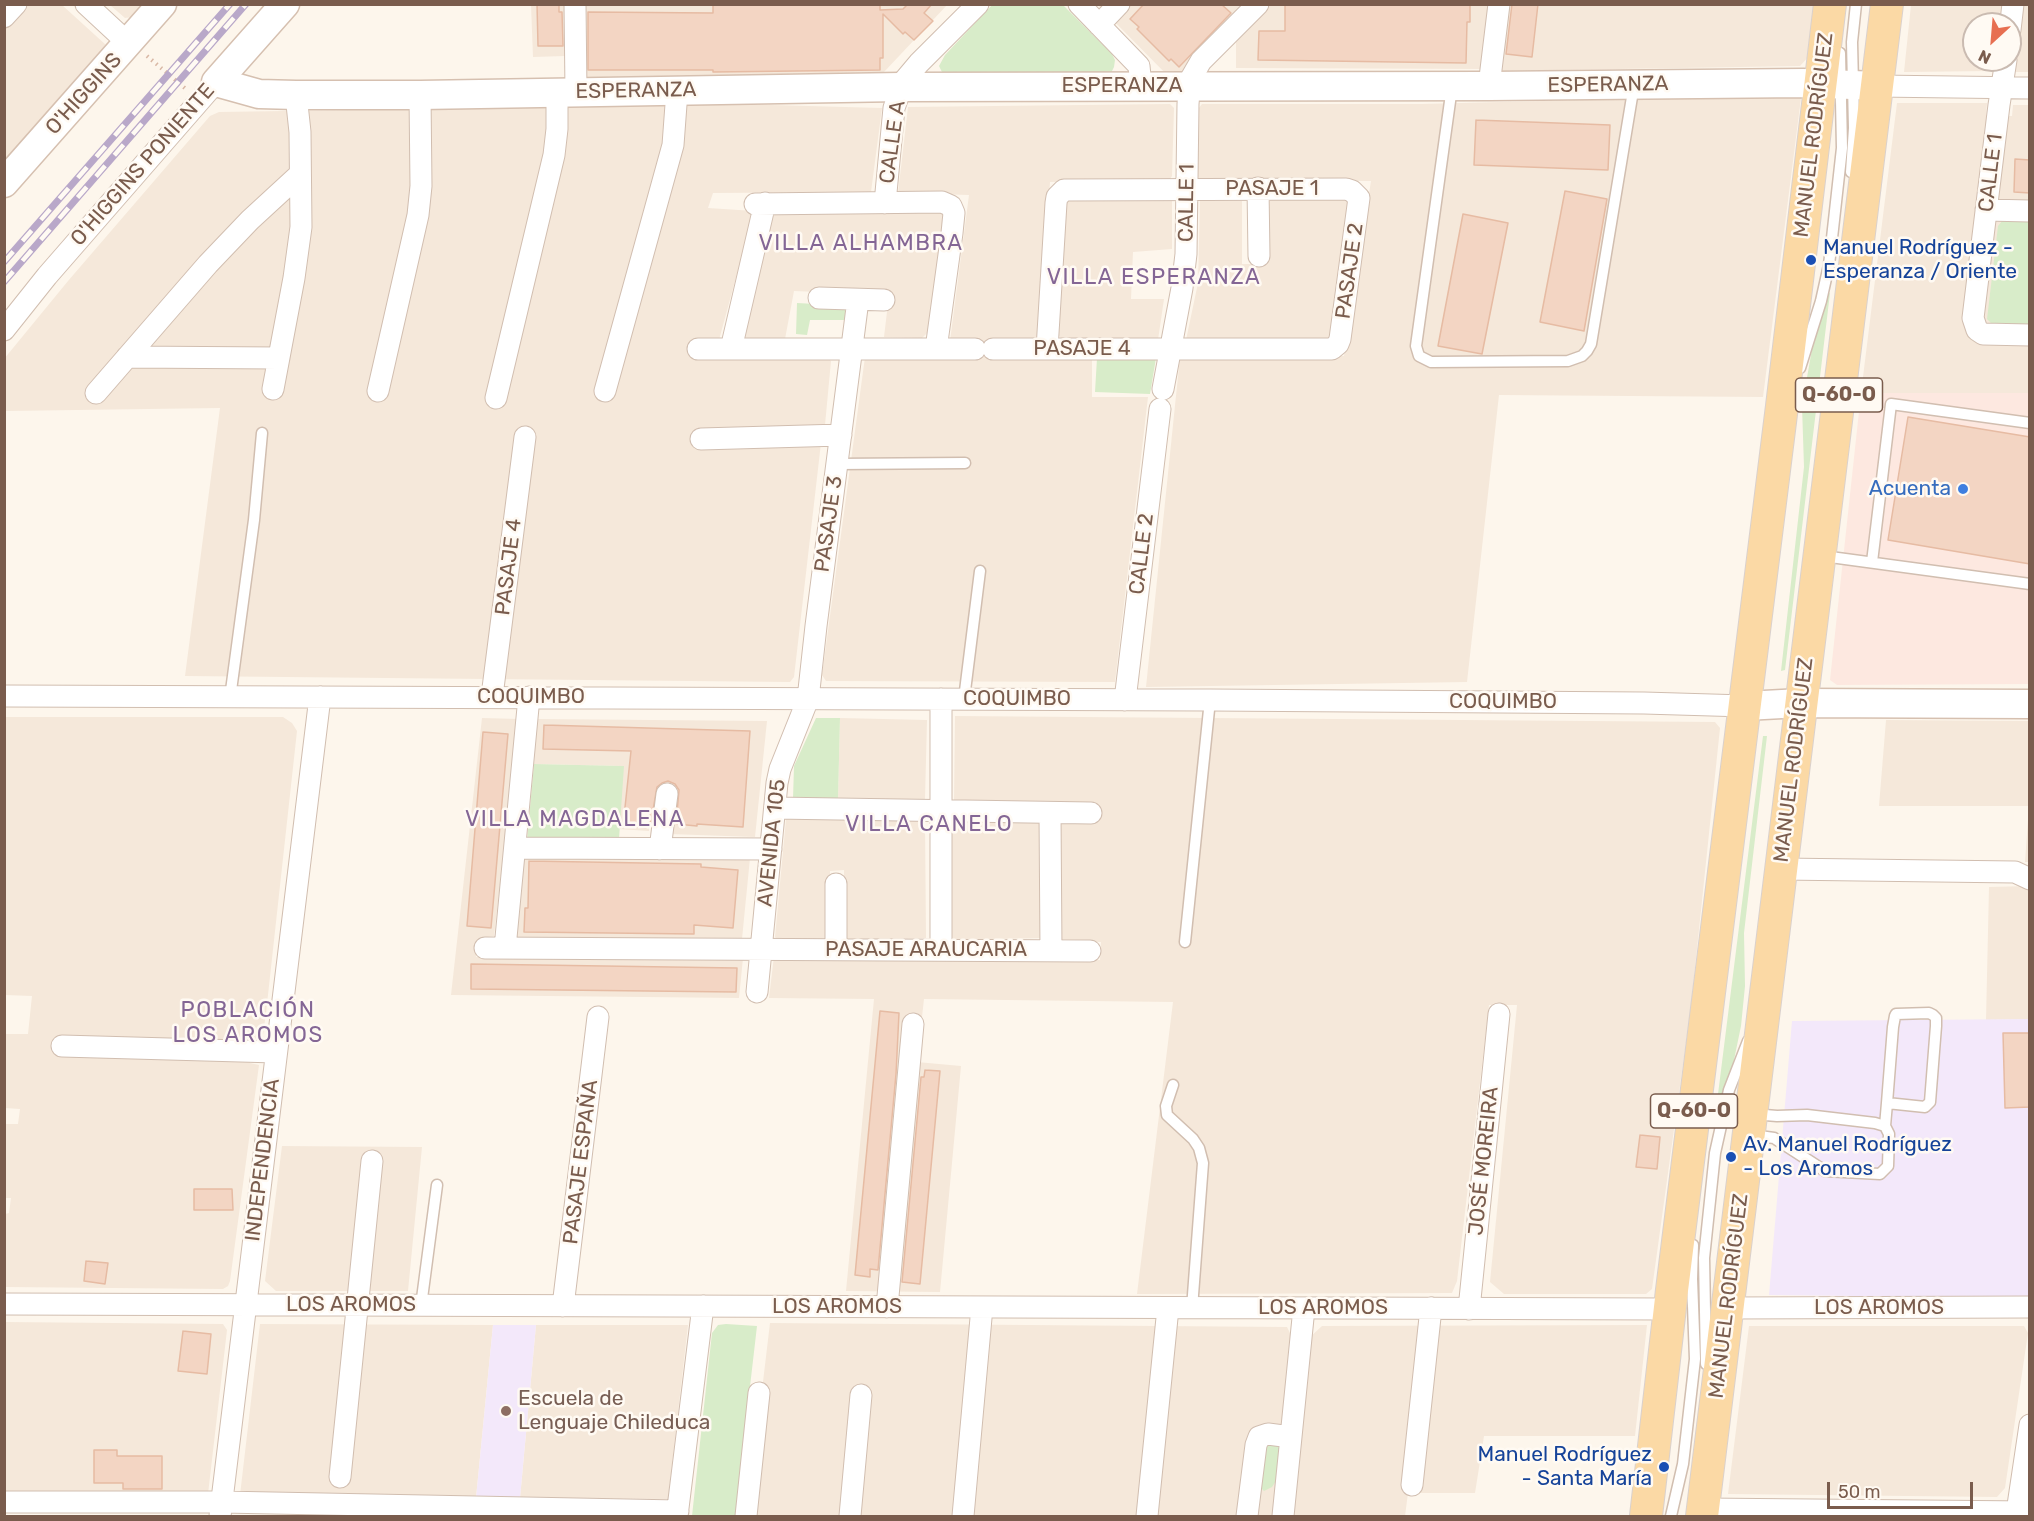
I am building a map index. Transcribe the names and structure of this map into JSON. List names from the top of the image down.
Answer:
{
  "streets": {
    "main road": ["MANUEL RODRÍGUEZ", "Q-60-O"],
    "street": [
      "ESPERANZA",
      "O'HIGGINS",
      "CALLE A",
      "O'HIGGINS PONIENTE",
      "CALLE 1",
      "PASAJE 1",
      "PASAJE 2",
      "PASAJE 4",
      "PASAJE 3",
      "CALLE 2",
      "COQUIMBO",
      "AVENIDA 105",
      "PASAJE ARAUCARIA",
      "INDEPENDENCIA",
      "JOSÉ MOREIRA",
      "PASAJE ESPAÑA",
      "LOS AROMOS"
    ]
  },
  "crossings": [
    ["ESPERANZA", "MANUEL RODRÍGUEZ"],
    ["ESPERANZA", "CALLE A"],
    ["ESPERANZA", "O'HIGGINS PONIENTE"],
    ["ESPERANZA", "CALLE 1"],
    ["MANUEL RODRÍGUEZ", "COQUIMBO"],
    ["MANUEL RODRÍGUEZ", "LOS AROMOS"],
    ["CALLE 1", "PASAJE 1"],
    ["CALLE 1", "PASAJE 2"],
    ["CALLE 1", "PASAJE 4"],
    ["CALLE 1", "CALLE 2"],
    ["PASAJE 1", "PASAJE 2"],
    ["PASAJE 1", "PASAJE 4"],
    ["PASAJE 2", "PASAJE 4"],
    ["PASAJE 4", "COQUIMBO"],
    ["PASAJE 3", "COQUIMBO"],
    ["PASAJE 3", "AVENIDA 105"],
    ["CALLE 2", "COQUIMBO"],
    ["COQUIMBO", "AVENIDA 105"],
    ["COQUIMBO", "INDEPENDENCIA"],
    ["AVENIDA 105", "PASAJE ARAUCARIA"],
    ["INDEPENDENCIA", "LOS AROMOS"],
    ["JOSÉ MOREIRA", "LOS AROMOS"],
    ["PASAJE ESPAÑA", "LOS AROMOS"]
  ],
  "districts": [
    "VILLA ALHAMBRA",
    "VILLA ESPERANZA",
    "VILLA MAGDALENA",
    "VILLA CANELO",
    "POBLACIÓN LOS AROMOS"
  ],
  "places": [
    "Manuel Rodríguez - Esperanza / Oriente",
    "Acuenta",
    "Av. Manuel Rodríguez - Los Aromos",
    "Escuela de Lenguaje Chileduca",
    "Manuel Rodríguez - Santa María"
  ],
  "scale_bar": "50 m",
  "north": "bottom left"
}
